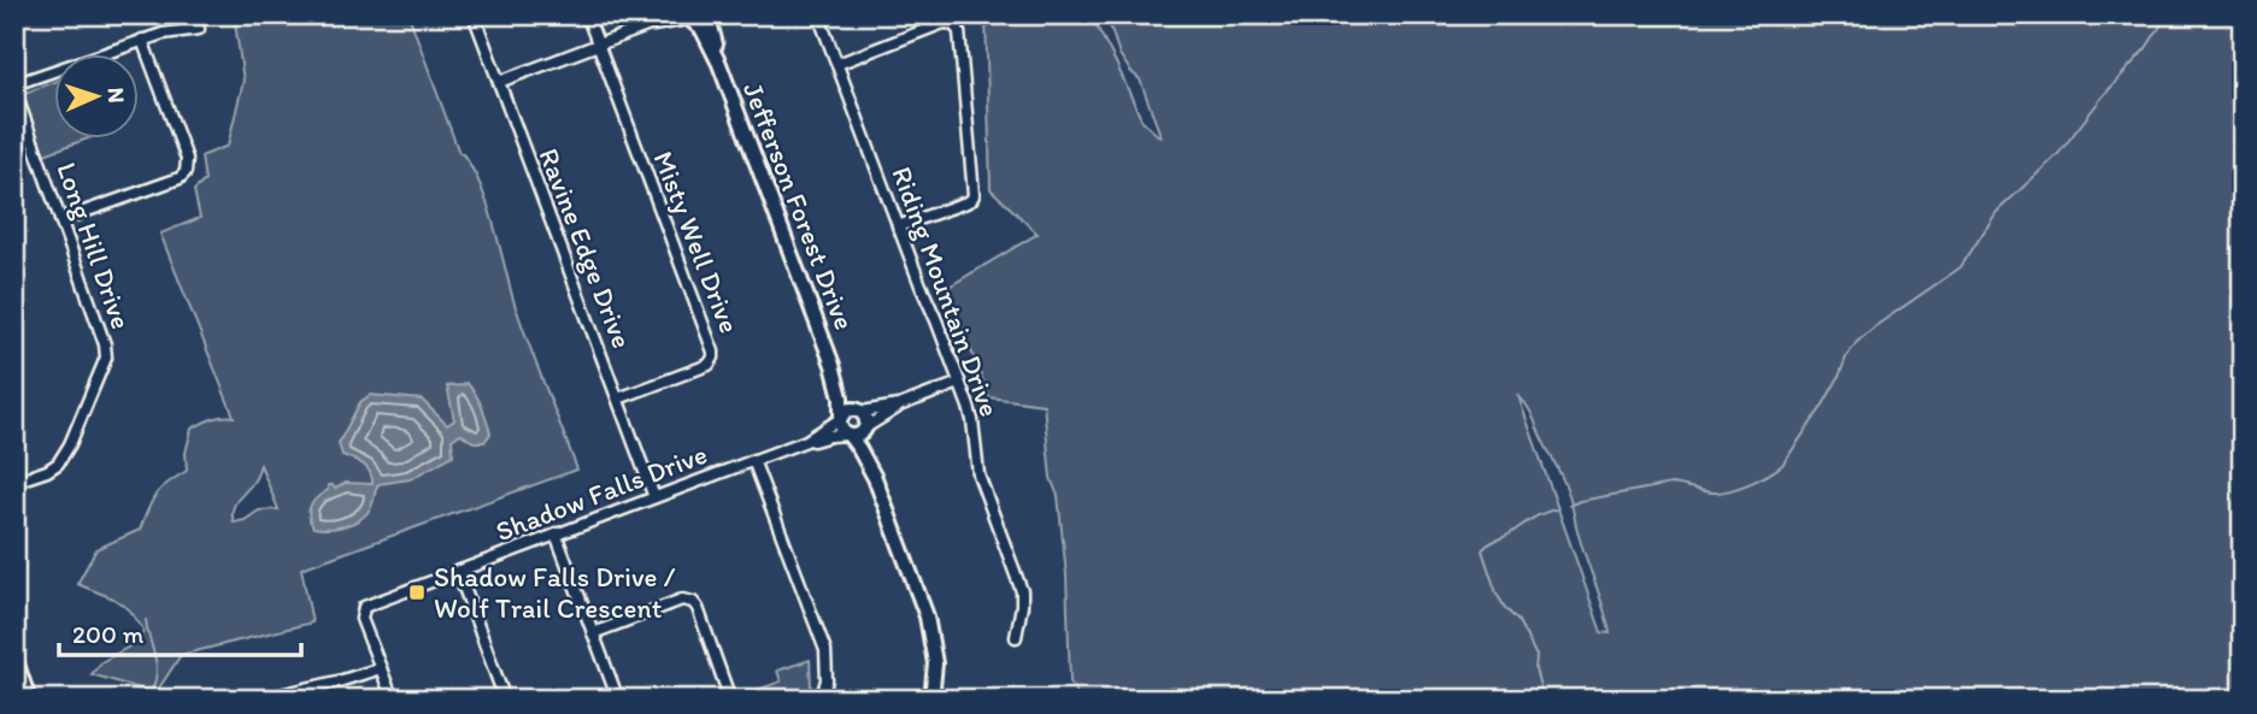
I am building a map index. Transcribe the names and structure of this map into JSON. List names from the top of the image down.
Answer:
{
  "streets": {
    "street": [
      "Jefferson Forest Drive",
      "Misty Well Drive",
      "Long Hill Drive",
      "Ravine Edge Drive",
      "Riding Mountain Drive",
      "Shadow Falls Drive"
    ]
  },
  "crossings": [
    ["Jefferson Forest Drive", "Shadow Falls Drive"],
    ["Misty Well Drive", "Ravine Edge Drive"],
    ["Ravine Edge Drive", "Shadow Falls Drive"]
  ],
  "places": {
    "transit": ["Shadow Falls Drive / Wolf Trail Crescent"]
  },
  "scale_bar": "200 m",
  "north": "right"
}
